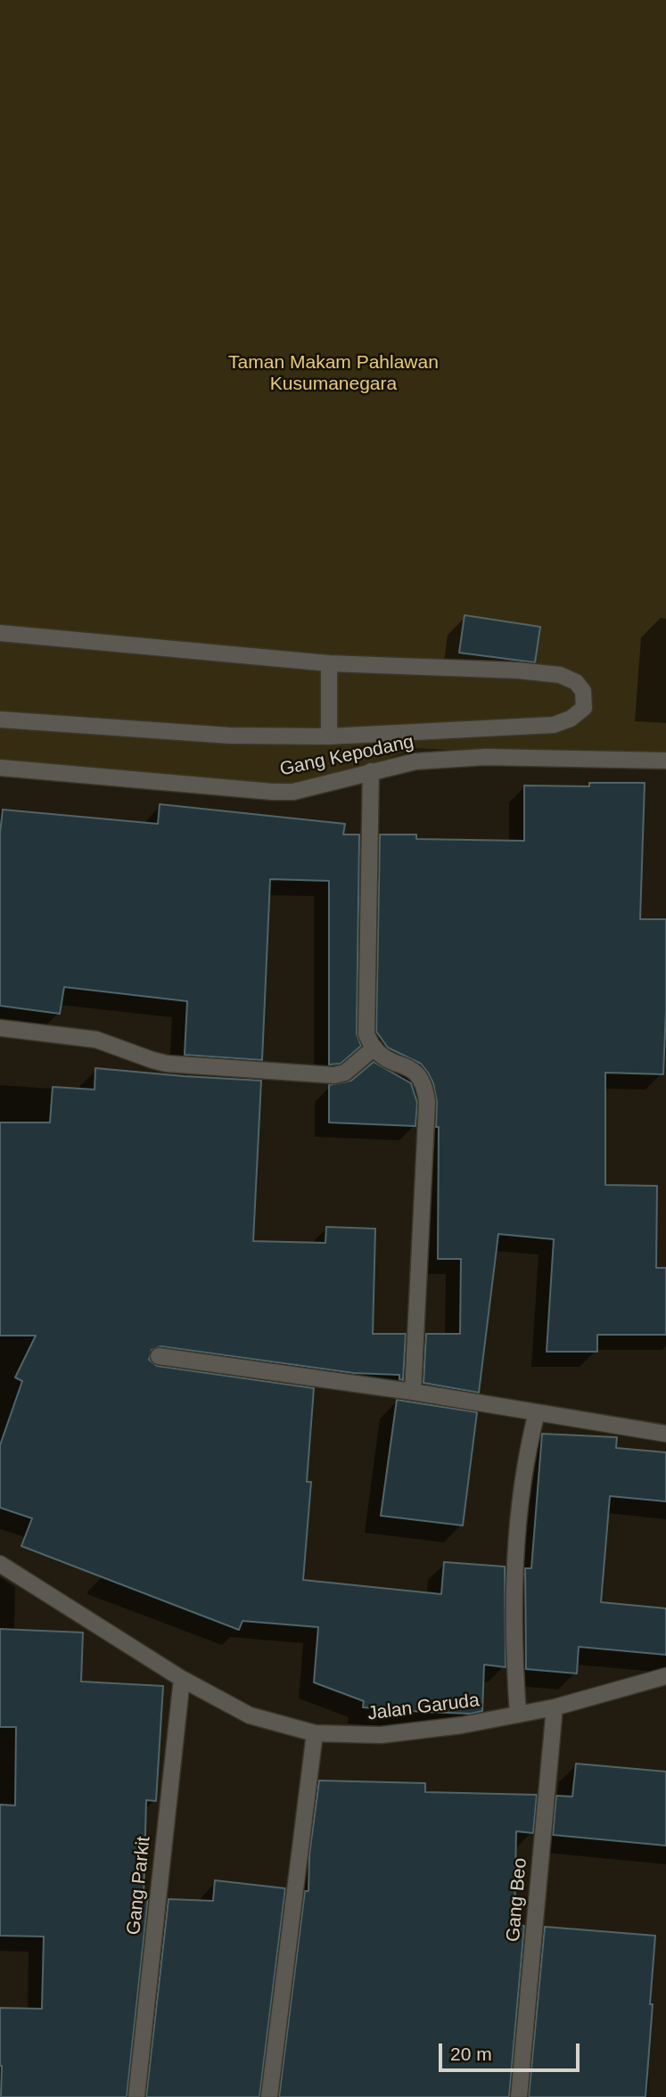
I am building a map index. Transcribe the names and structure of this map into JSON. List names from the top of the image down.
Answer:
{
  "streets": {
    "street": [
      "Gang Kepodang",
      "Jalan Garuda",
      "Gang Parkit",
      "Gang Beo"
    ]
  },
  "crossings": [
    ["Jalan Garuda", "Gang Parkit"],
    ["Jalan Garuda", "Gang Beo"]
  ],
  "parks": ["Taman Makam Pahlawan Kusumanegara"],
  "scale_bar": "20 m"
}
